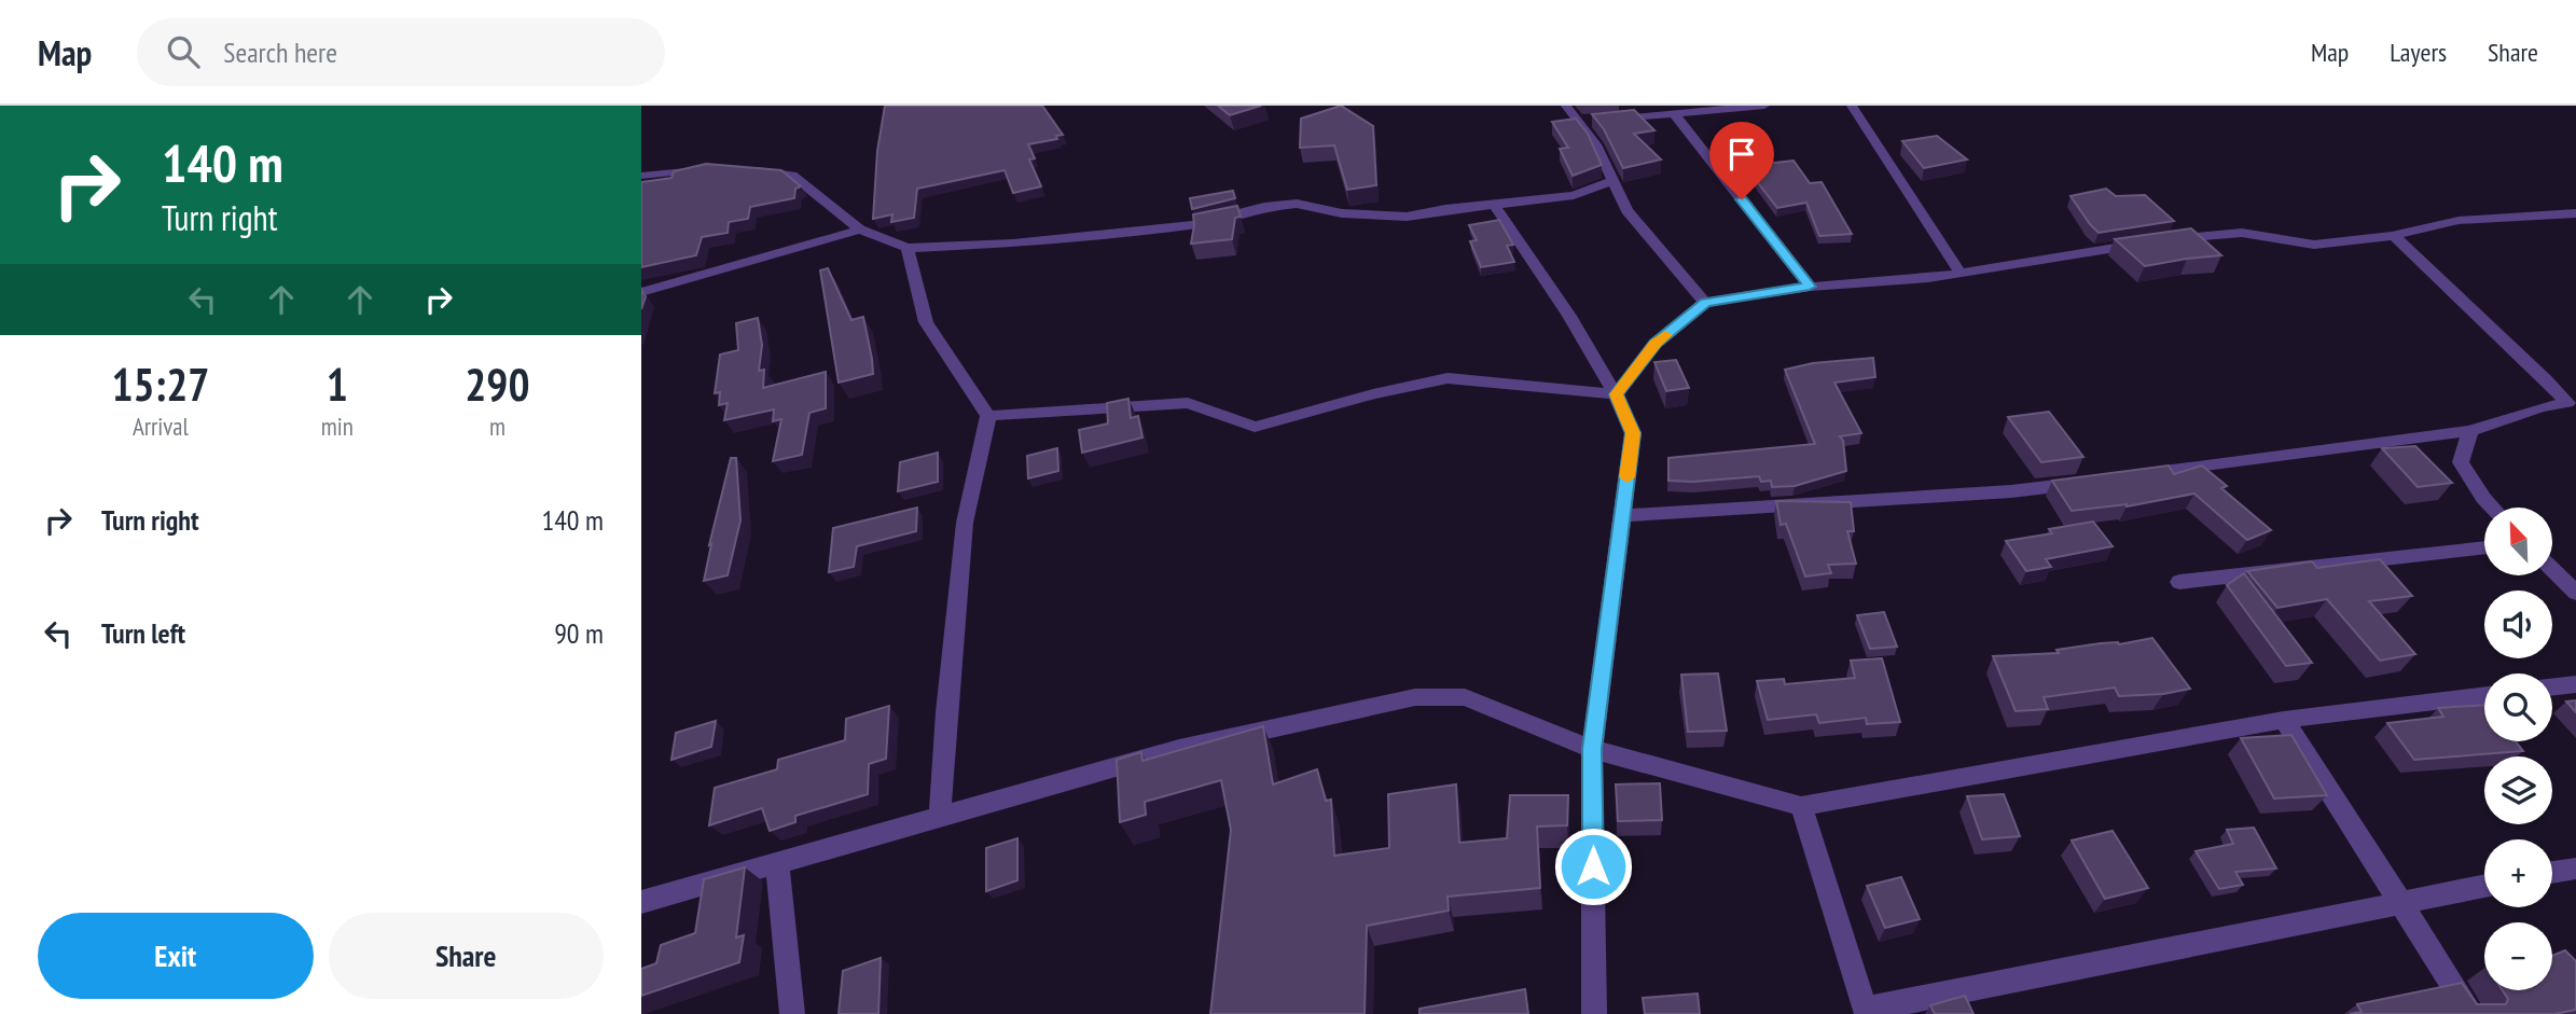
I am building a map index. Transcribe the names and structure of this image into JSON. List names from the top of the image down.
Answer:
{
  "north": "top left",
  "page": {
    "header": "Map",
    "search": "Search here",
    "nav": ["Map", "Layers", "Share"],
    "turn": ["140 m", "Turn right"],
    "eta": [
      "15:27",
      "Arrival",
      "1",
      "min",
      "290",
      "m"
    ],
    "list": [
      {
        "name": "Turn right",
        "value": "140 m"
      },
      {
        "name": "Turn left",
        "value": "90 m"
      }
    ],
    "map_buttons": ["+", "−"],
    "buttons": ["Exit", "Share"]
  }
}
